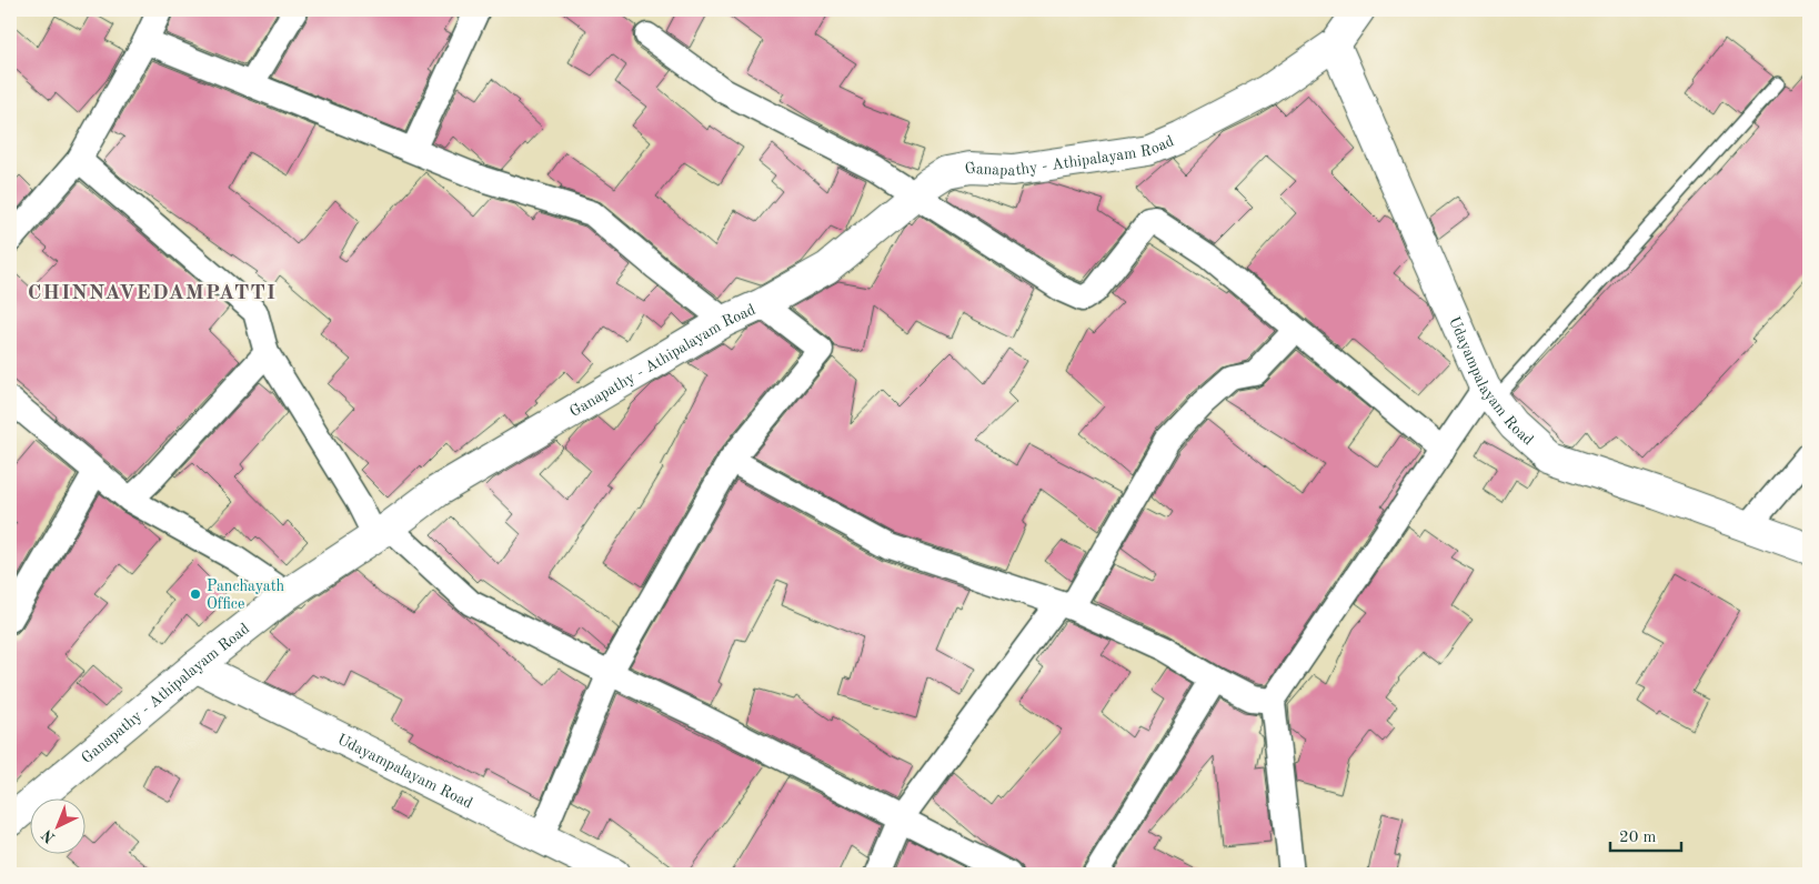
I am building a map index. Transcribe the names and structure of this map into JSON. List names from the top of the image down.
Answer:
{
  "streets": {
    "main road": ["Ganapathy - Athipalayam Road", "Udayampalayam Road"]
  },
  "crossings": [
    ["Ganapathy - Athipalayam Road", "Udayampalayam Road"]
  ],
  "districts": ["CHINNAVEDAMPATTI"],
  "places": ["Panchayath Office"],
  "scale_bar": "20 m",
  "north": "bottom left"
}
